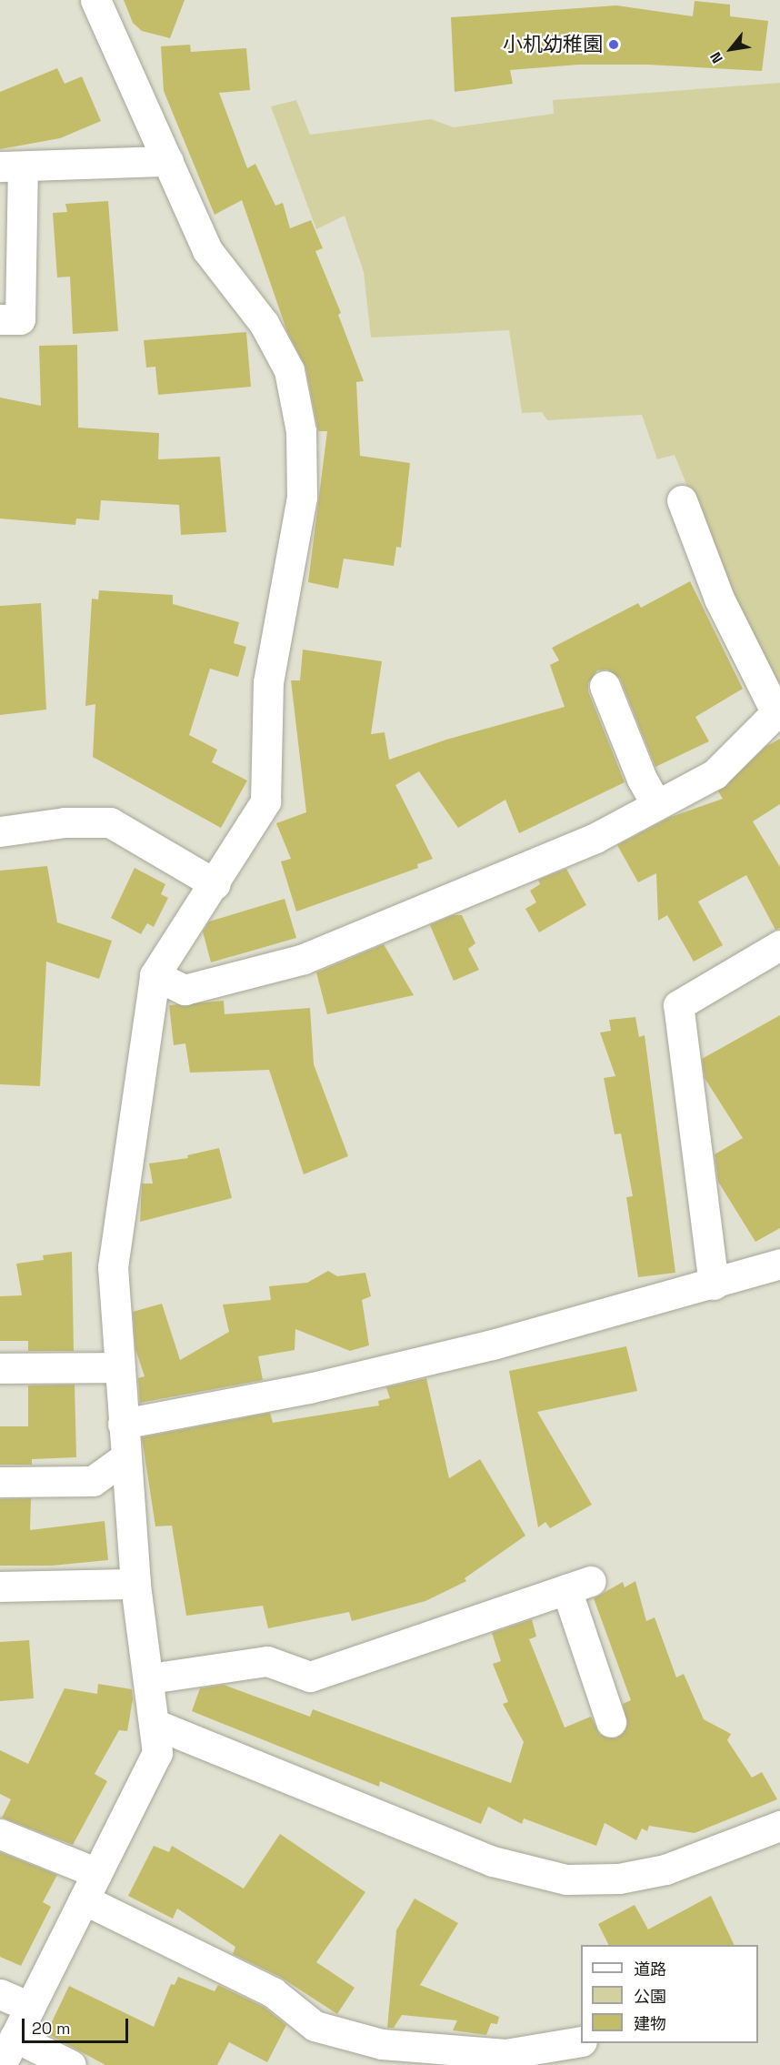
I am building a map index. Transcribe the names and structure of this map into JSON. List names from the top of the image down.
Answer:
{
  "places": ["小机幼稚園"],
  "legend": ["道路", "公園", "建物"],
  "scale_bar": "20 m",
  "north": "bottom left"
}
